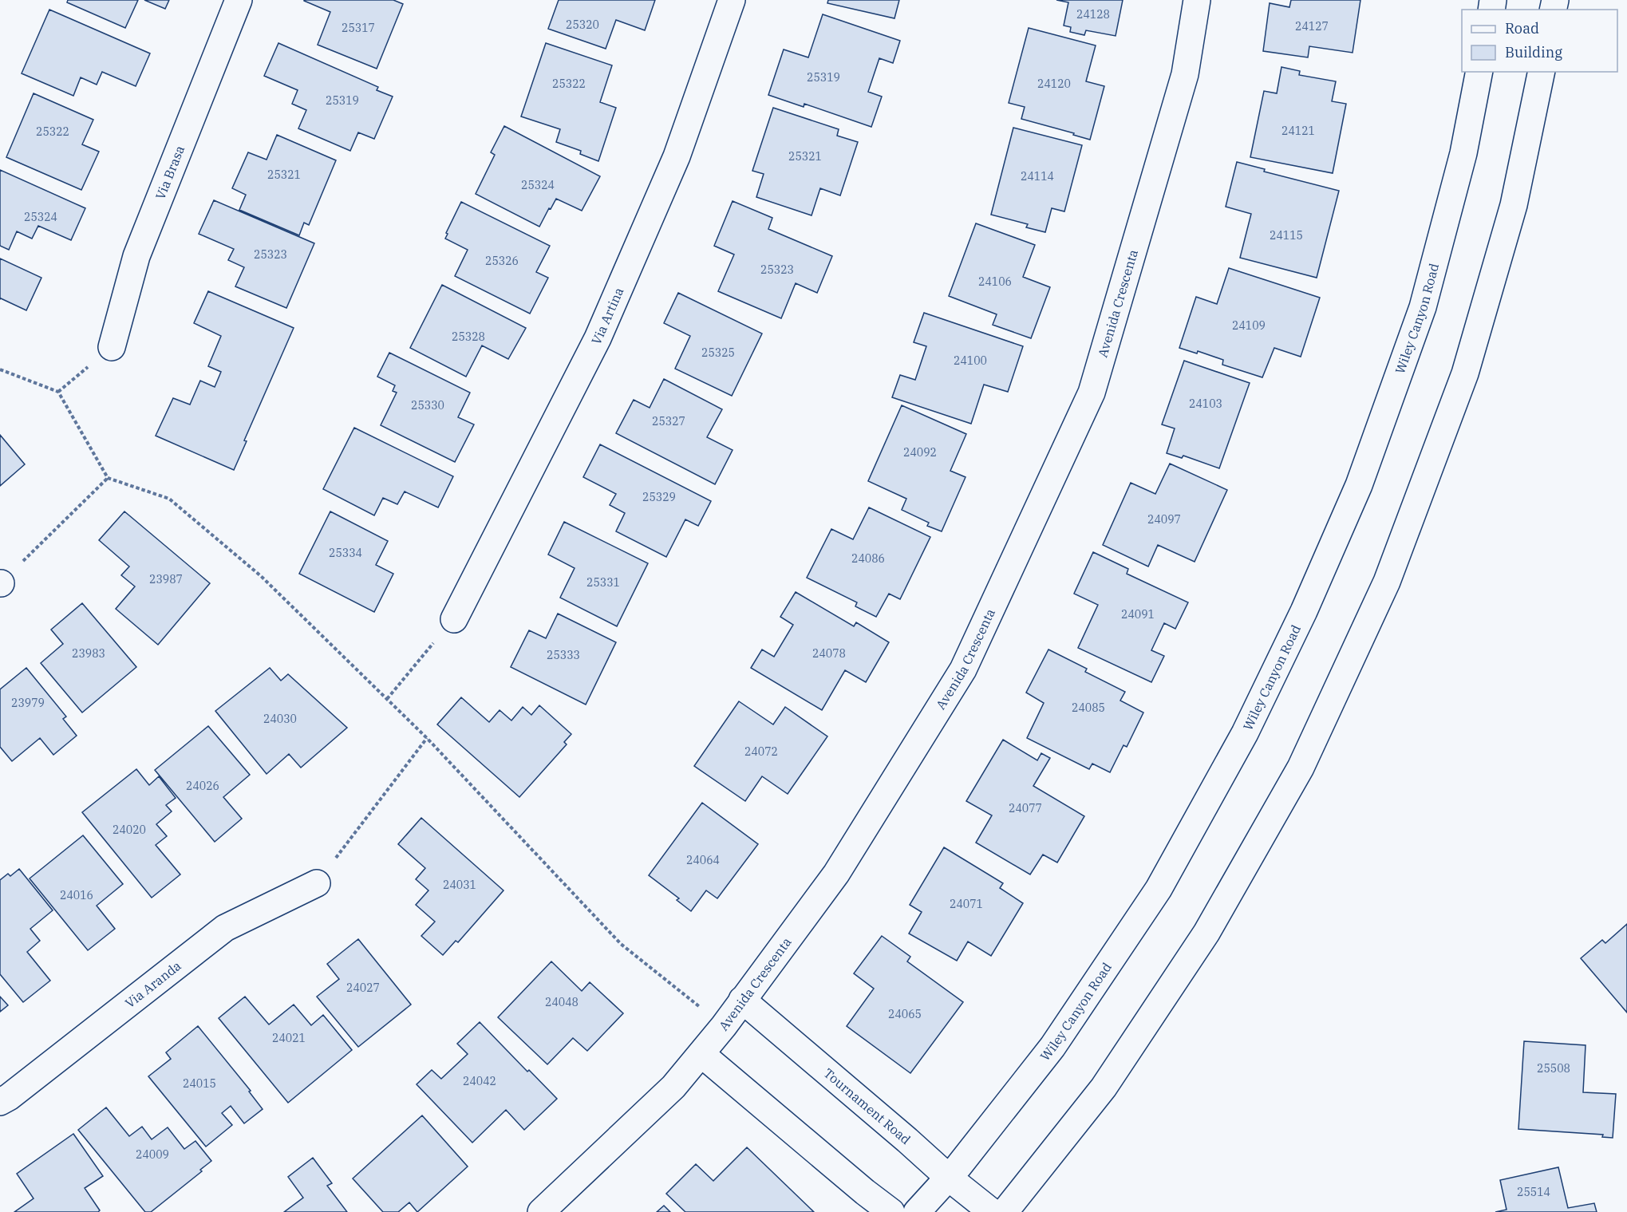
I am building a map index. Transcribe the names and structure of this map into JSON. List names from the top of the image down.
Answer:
{
  "streets": {
    "street": [
      "Via Brasa",
      "Avenida Crescenta",
      "Via Artina",
      "Wiley Canyon Road",
      "Via Aranda",
      "Tournament Road"
    ]
  },
  "crossings": [
    ["Avenida Crescenta", "Tournament Road"],
    ["Wiley Canyon Road", "Tournament Road"]
  ],
  "house_numbers": [
    "24128",
    "25320",
    "24127",
    "25317",
    "25319",
    "25322",
    "24120",
    "25319",
    "24121",
    "25322",
    "25321",
    "25321",
    "24114",
    "25324",
    "25324",
    "24115",
    "25323",
    "25326",
    "25323",
    "24106",
    "24109",
    "25328",
    "25325",
    "24100",
    "24103",
    "25330",
    "25327",
    "24092",
    "25329",
    "24097",
    "25334",
    "24086",
    "23987",
    "25331",
    "24091",
    "23983",
    "24078",
    "25333",
    "23979",
    "24085",
    "24030",
    "24072",
    "24026",
    "24077",
    "24020",
    "24064",
    "24031",
    "24016",
    "24071",
    "24027",
    "24048",
    "24065",
    "24021",
    "25508",
    "24042",
    "24015",
    "24009",
    "25514"
  ],
  "legend": ["Road", "Building"]
}
